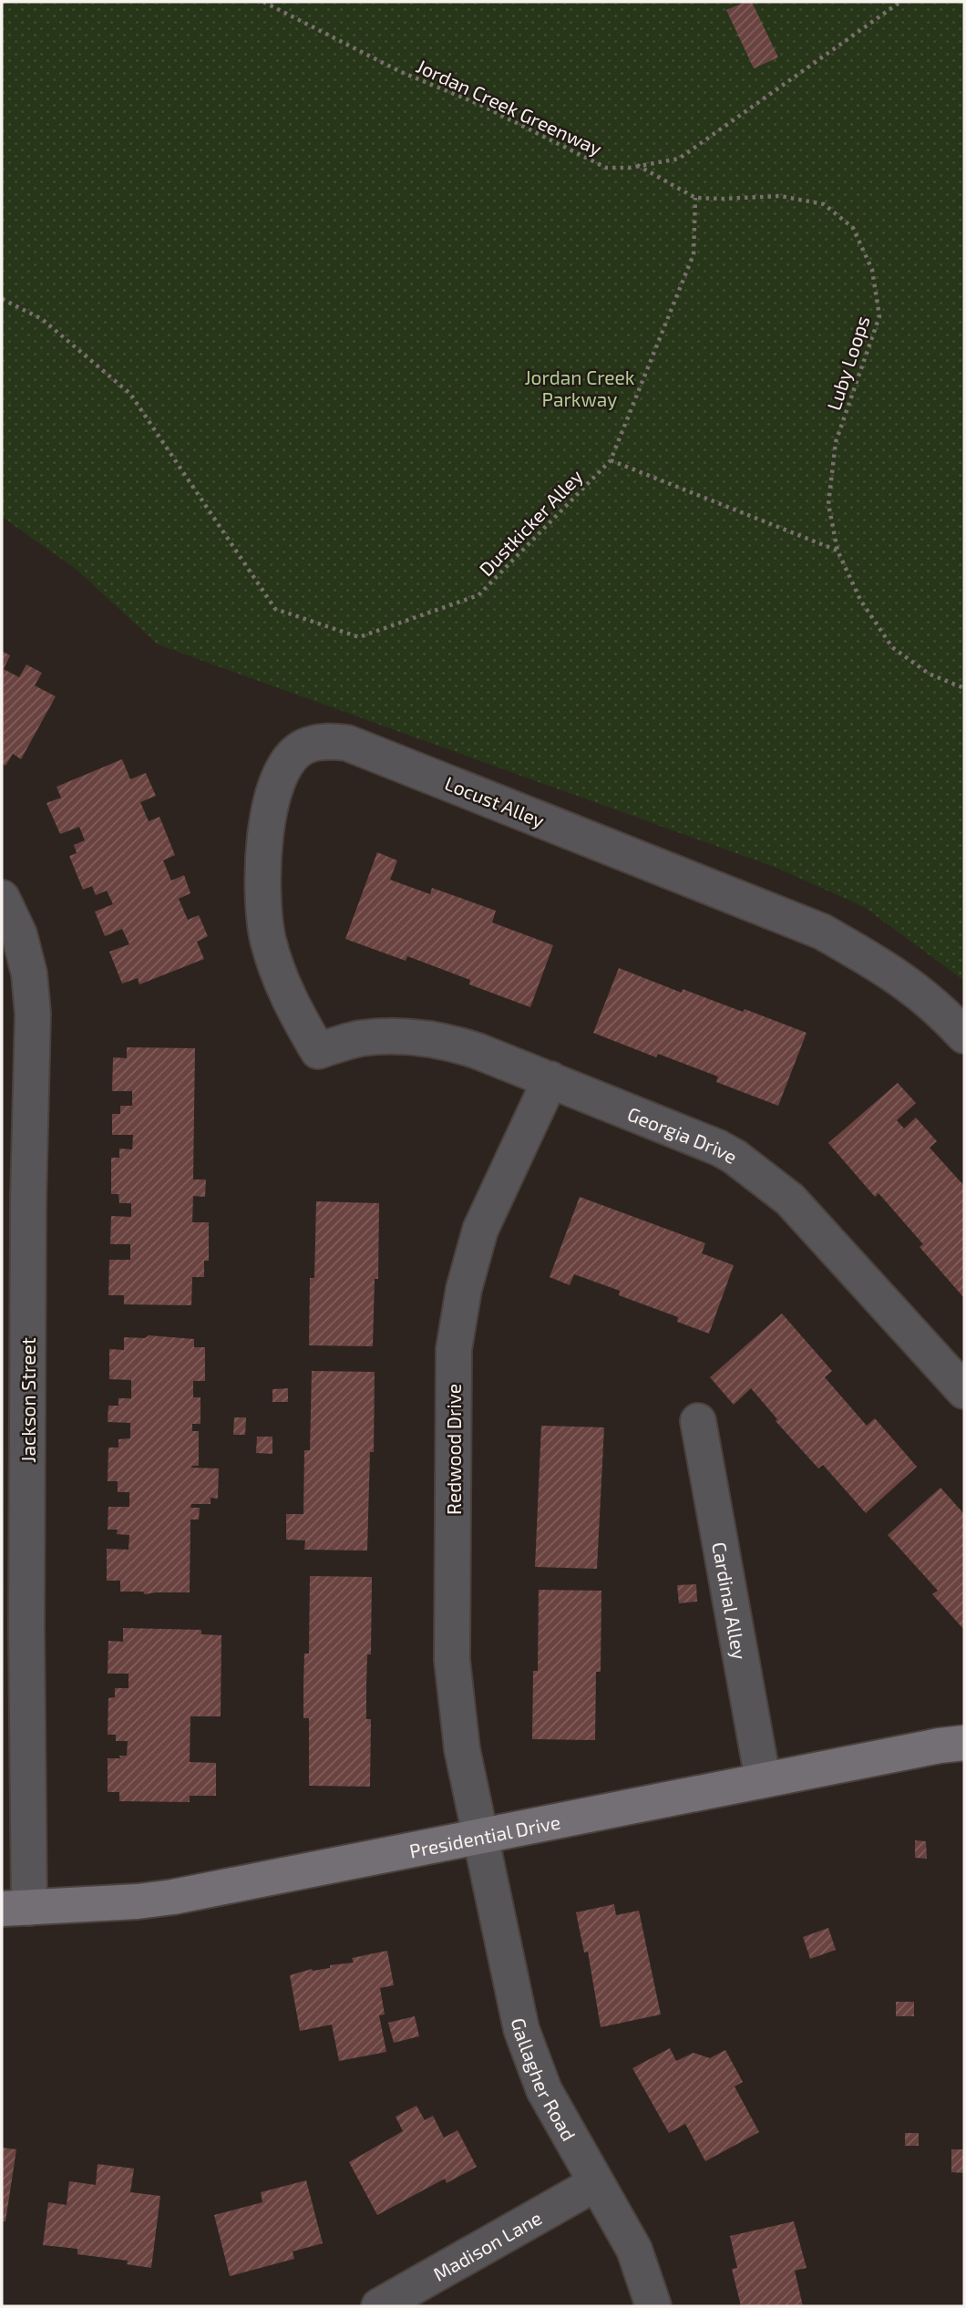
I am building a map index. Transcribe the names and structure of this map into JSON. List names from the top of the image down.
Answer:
{
  "streets": {
    "street": [
      "Locust Alley",
      "Georgia Drive",
      "Jackson Street",
      "Redwood Drive",
      "Cardinal Alley",
      "Presidential Drive",
      "Gallagher Road",
      "Madison Lane"
    ],
    "path": ["Jordan Creek Greenway", "Luby Loops", "Dustkicker Alley"]
  },
  "crossings": [
    ["Jordan Creek Greenway", "Luby Loops"],
    ["Luby Loops", "Dustkicker Alley"],
    ["Locust Alley", "Georgia Drive"],
    ["Georgia Drive", "Redwood Drive"],
    ["Jackson Street", "Presidential Drive"],
    ["Redwood Drive", "Presidential Drive"],
    ["Redwood Drive", "Gallagher Road"],
    ["Cardinal Alley", "Presidential Drive"],
    ["Presidential Drive", "Gallagher Road"],
    ["Gallagher Road", "Madison Lane"]
  ],
  "parks": ["Jordan Creek Parkway"]
}
